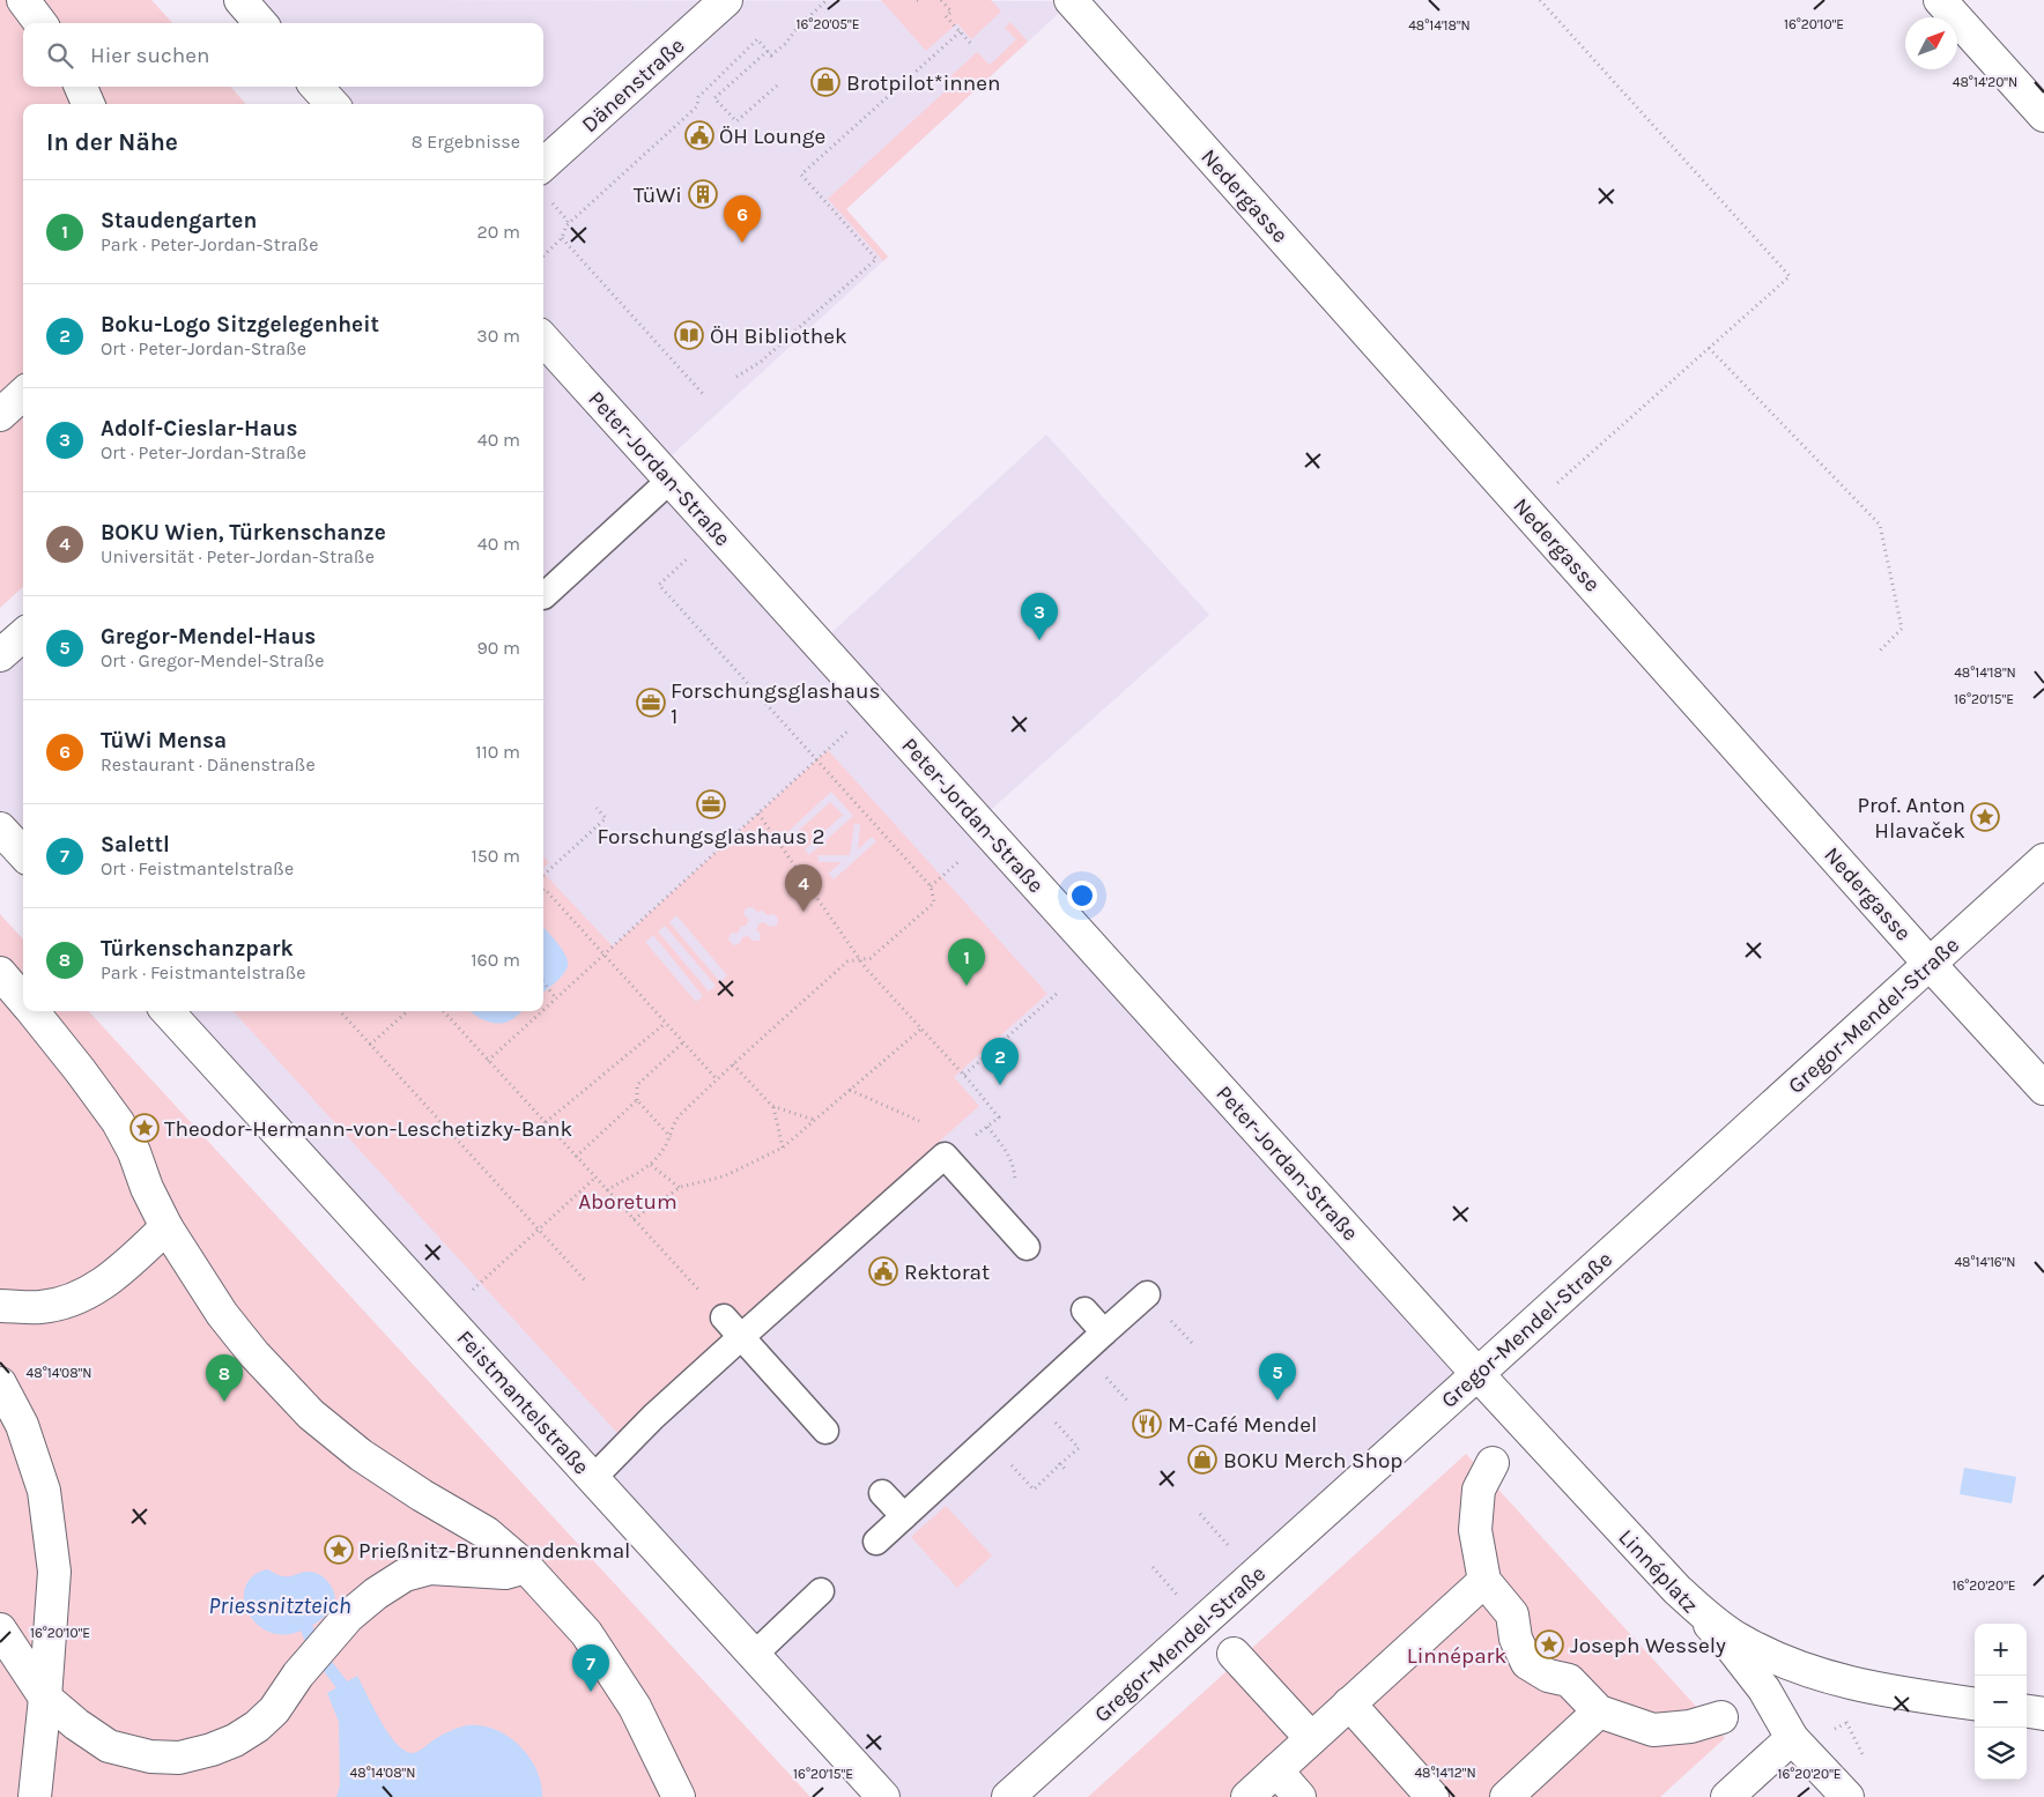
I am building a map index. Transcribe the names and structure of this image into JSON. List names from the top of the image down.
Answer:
{
  "streets": {
    "street": [
      "Dänenstraße",
      "Nedergasse",
      "Peter-Jordan-Straße",
      "Gregor-Mendel-Straße",
      "Feistmantelstraße",
      "Linnéplatz"
    ]
  },
  "crossings": [
    ["Nedergasse", "Gregor-Mendel-Straße"],
    ["Peter-Jordan-Straße", "Gregor-Mendel-Straße"],
    ["Peter-Jordan-Straße", "Linnéplatz"],
    ["Gregor-Mendel-Straße", "Linnéplatz"]
  ],
  "water": ["Priessnitzteich"],
  "parks": ["Aboretum", "Linnépark"],
  "places": {
    "shop": ["Brotpilot*innen", "BOKU Merch Shop"],
    "public building": ["ÖH Lounge", "Rektorat"],
    "building": ["TüWi"],
    "library": ["ÖH Bibliothek"],
    "office": ["Forschungsglashaus 1", "Forschungsglashaus 2"],
    "place": [
      "Prof. Anton Hlavaček",
      "Theodor-Hermann-von-Leschetizky-Bank",
      "Prießnitz-Brunnendenkmal",
      "Joseph Wessely"
    ],
    "restaurant": ["M-Café Mendel"]
  },
  "north": "top right",
  "page": {
    "search": "Hier suchen",
    "heading": ["In der Nähe", "8 Ergebnisse"],
    "list": [
      {
        "mark": "1",
        "name": "Staudengarten",
        "note": "Park · Peter-Jordan-Straße",
        "value": "20 m"
      },
      {
        "mark": "2",
        "name": "Boku-Logo Sitzgelegenheit",
        "note": "Ort · Peter-Jordan-Straße",
        "value": "30 m"
      },
      {
        "mark": "3",
        "name": "Adolf-Cieslar-Haus",
        "note": "Ort · Peter-Jordan-Straße",
        "value": "40 m"
      },
      {
        "mark": "4",
        "name": "BOKU Wien, Türkenschanze",
        "note": "Universität · Peter-Jordan-Straße",
        "value": "40 m"
      },
      {
        "mark": "5",
        "name": "Gregor-Mendel-Haus",
        "note": "Ort · Gregor-Mendel-Straße",
        "value": "90 m"
      },
      {
        "mark": "6",
        "name": "TüWi Mensa",
        "note": "Restaurant · Dänenstraße",
        "value": "110 m"
      },
      {
        "mark": "7",
        "name": "Salettl",
        "note": "Ort · Feistmantelstraße",
        "value": "150 m"
      },
      {
        "mark": "8",
        "name": "Türkenschanzpark",
        "note": "Park · Feistmantelstraße",
        "value": "160 m"
      }
    ],
    "pins": [
      "6",
      "3",
      "4",
      "1",
      "2",
      "5",
      "8",
      "7"
    ],
    "map_buttons": ["+", "−"]
  },
  "coordinates": [
    "16°20'05\"E",
    "16°20'10\"E",
    "48°14'18\"N",
    "48°14'20\"N",
    "16°20'15\"E",
    "48°14'16\"N",
    "48°14'08\"N",
    "16°20'20\"E",
    "48°14'12\"N"
  ]
}
